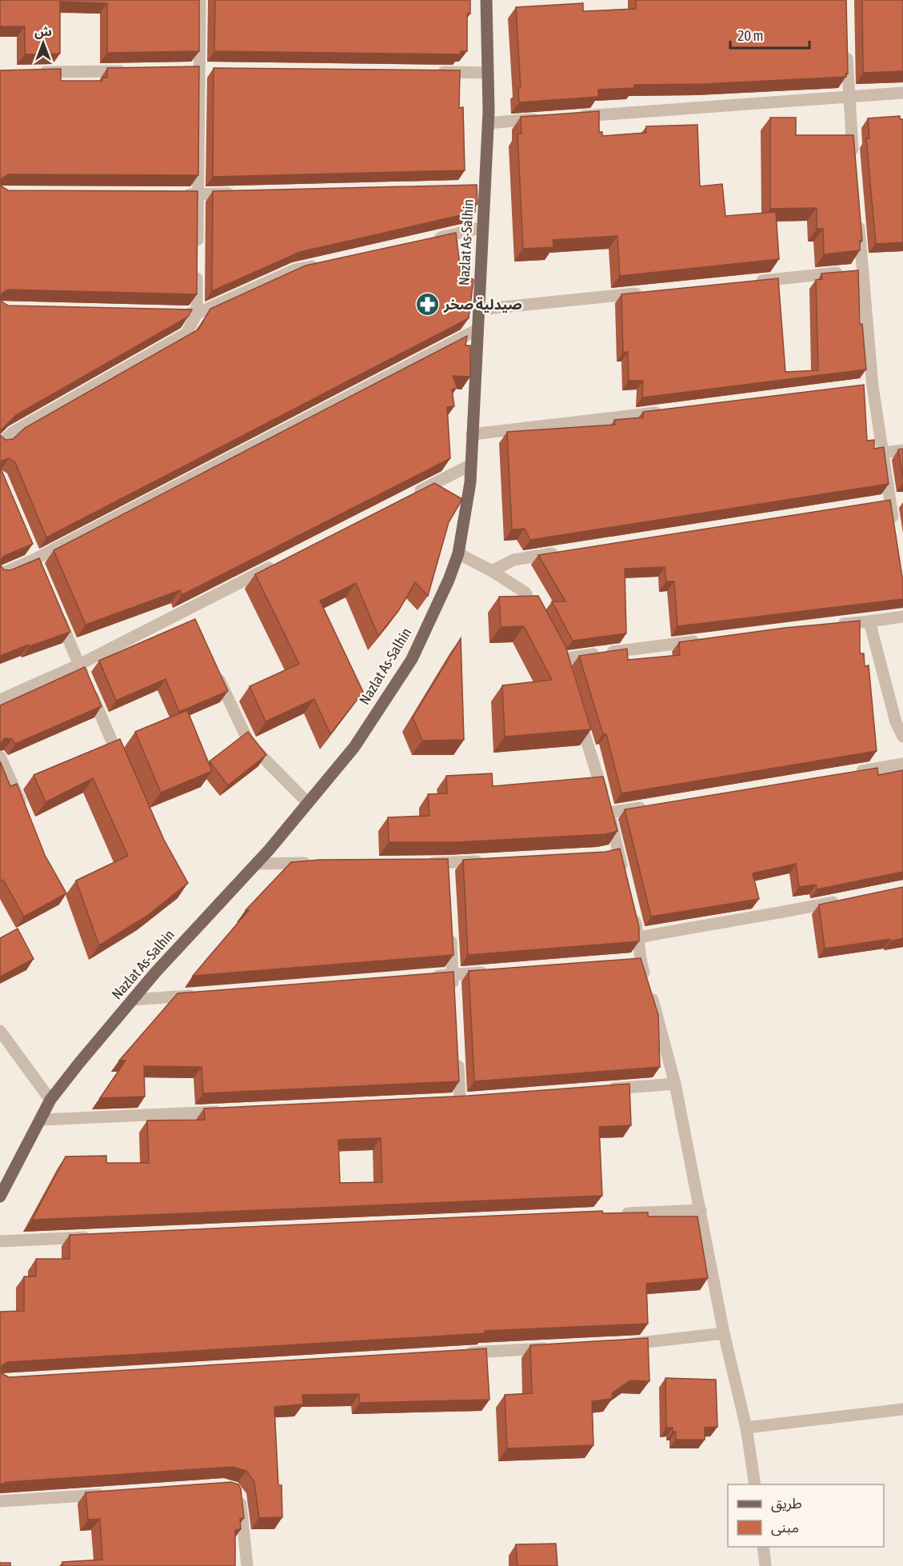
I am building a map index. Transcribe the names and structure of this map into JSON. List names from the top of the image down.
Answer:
{
  "streets": {
    "main road": ["Nazlat As-Salhin"]
  },
  "places": {
    "pharmacy": ["صيدلية صخر"]
  },
  "legend": ["طريق", "مبنى"],
  "scale_bar": "20 m",
  "north": "top"
}
